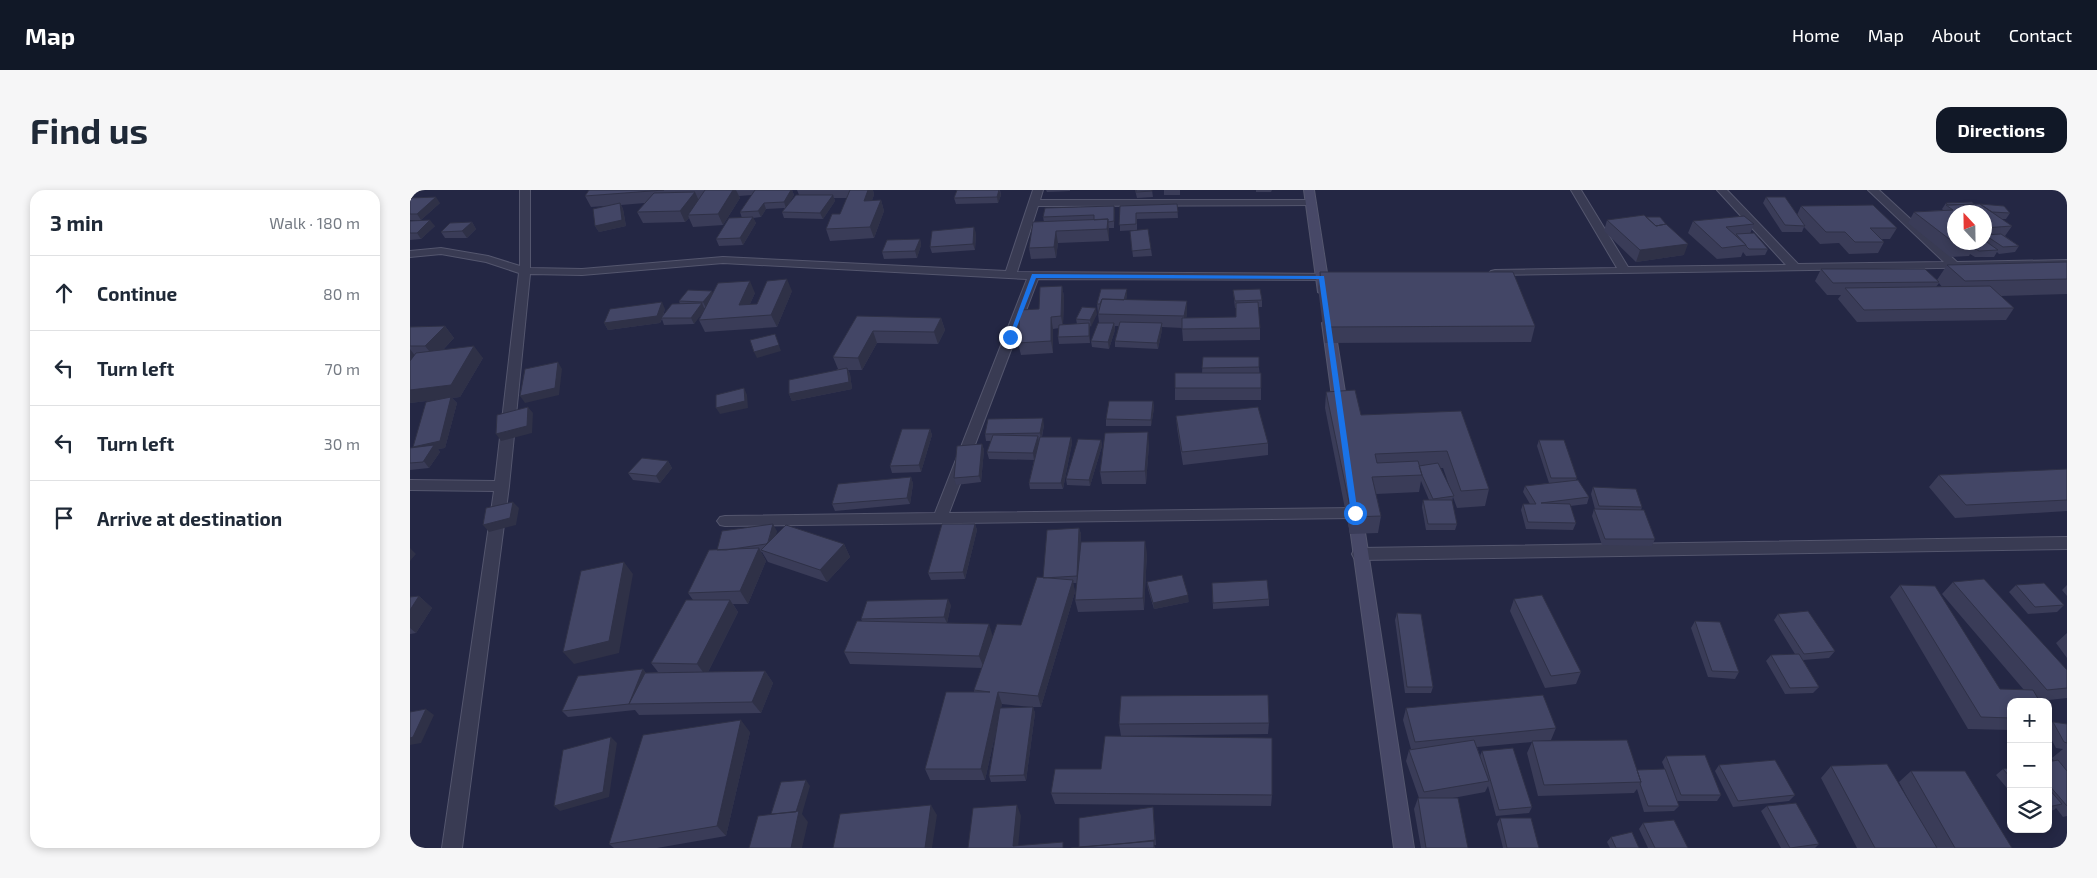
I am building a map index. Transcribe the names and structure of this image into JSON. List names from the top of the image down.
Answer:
{
  "north": "top",
  "page": {
    "header": "Map",
    "nav": [
      "Home",
      "Map",
      "About",
      "Contact"
    ],
    "buttons": "Directions",
    "title": "Find us",
    "heading": ["3 min", "Walk · 180 m"],
    "list": [
      ["Continue", "80 m"],
      ["Turn left", "70 m"],
      ["Turn left", "30 m"],
      "Arrive at destination"
    ],
    "map_buttons": ["+", "−"]
  }
}
